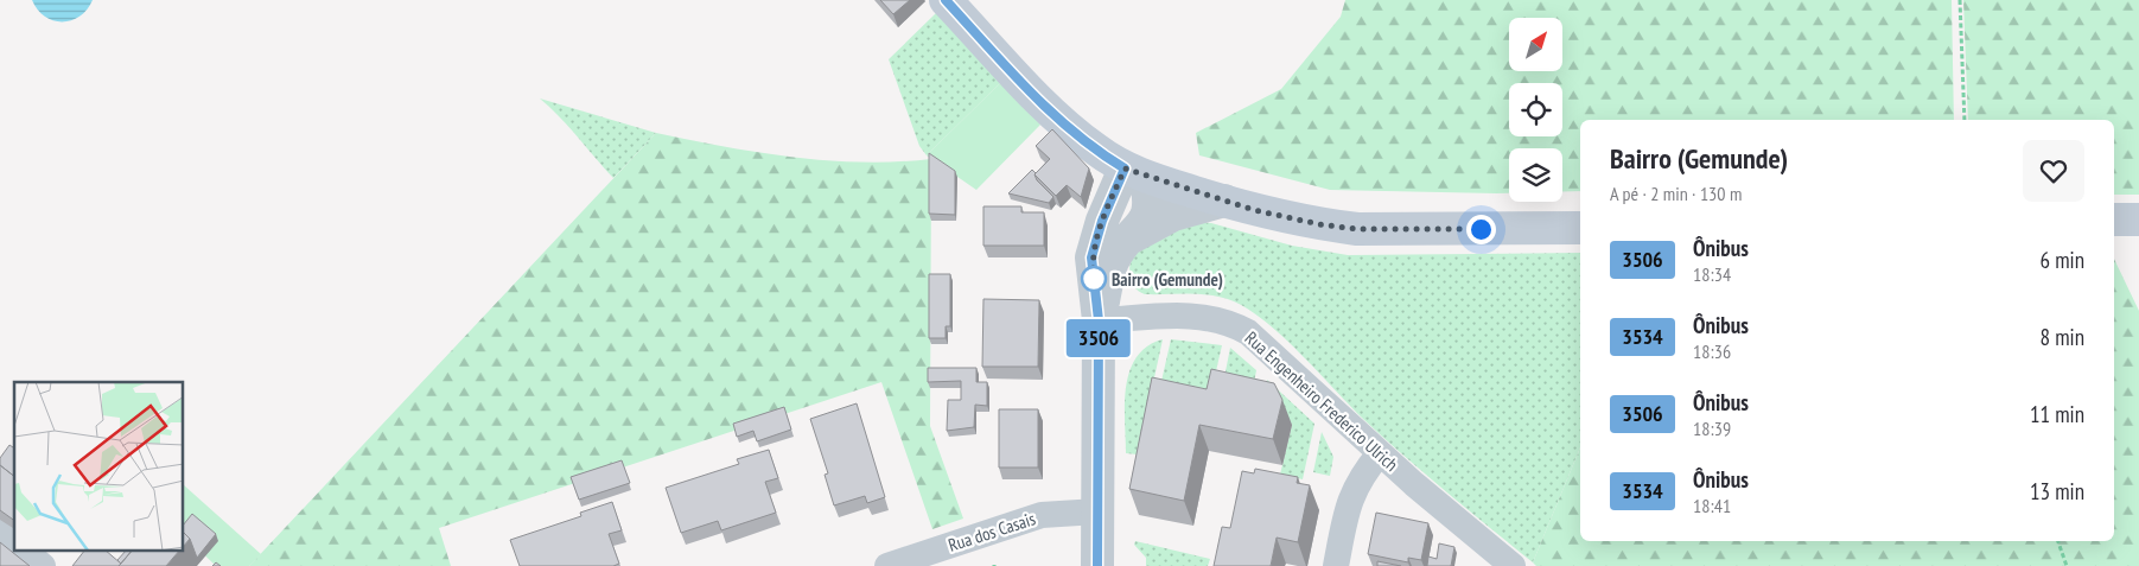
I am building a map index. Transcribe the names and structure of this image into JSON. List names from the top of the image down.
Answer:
{
  "streets": {
    "street": ["Rua Engenheiro Frederico Ulrich", "Rua dos Casais"]
  },
  "places": ["Bairro (Gemunde)"],
  "lines": ["bus line 3506"],
  "north": "top right",
  "page": {
    "on_map": "3506",
    "heading": ["Bairro (Gemunde)", "A pé · 2 min · 130 m"],
    "list": [
      {
        "mark": "3506",
        "name": "Ônibus",
        "note": "18:34",
        "value": "6 min"
      },
      {
        "mark": "3534",
        "name": "Ônibus",
        "note": "18:36",
        "value": "8 min"
      },
      {
        "mark": "3506",
        "name": "Ônibus",
        "note": "18:39",
        "value": "11 min"
      },
      {
        "mark": "3534",
        "name": "Ônibus",
        "note": "18:41",
        "value": "13 min"
      }
    ]
  }
}
